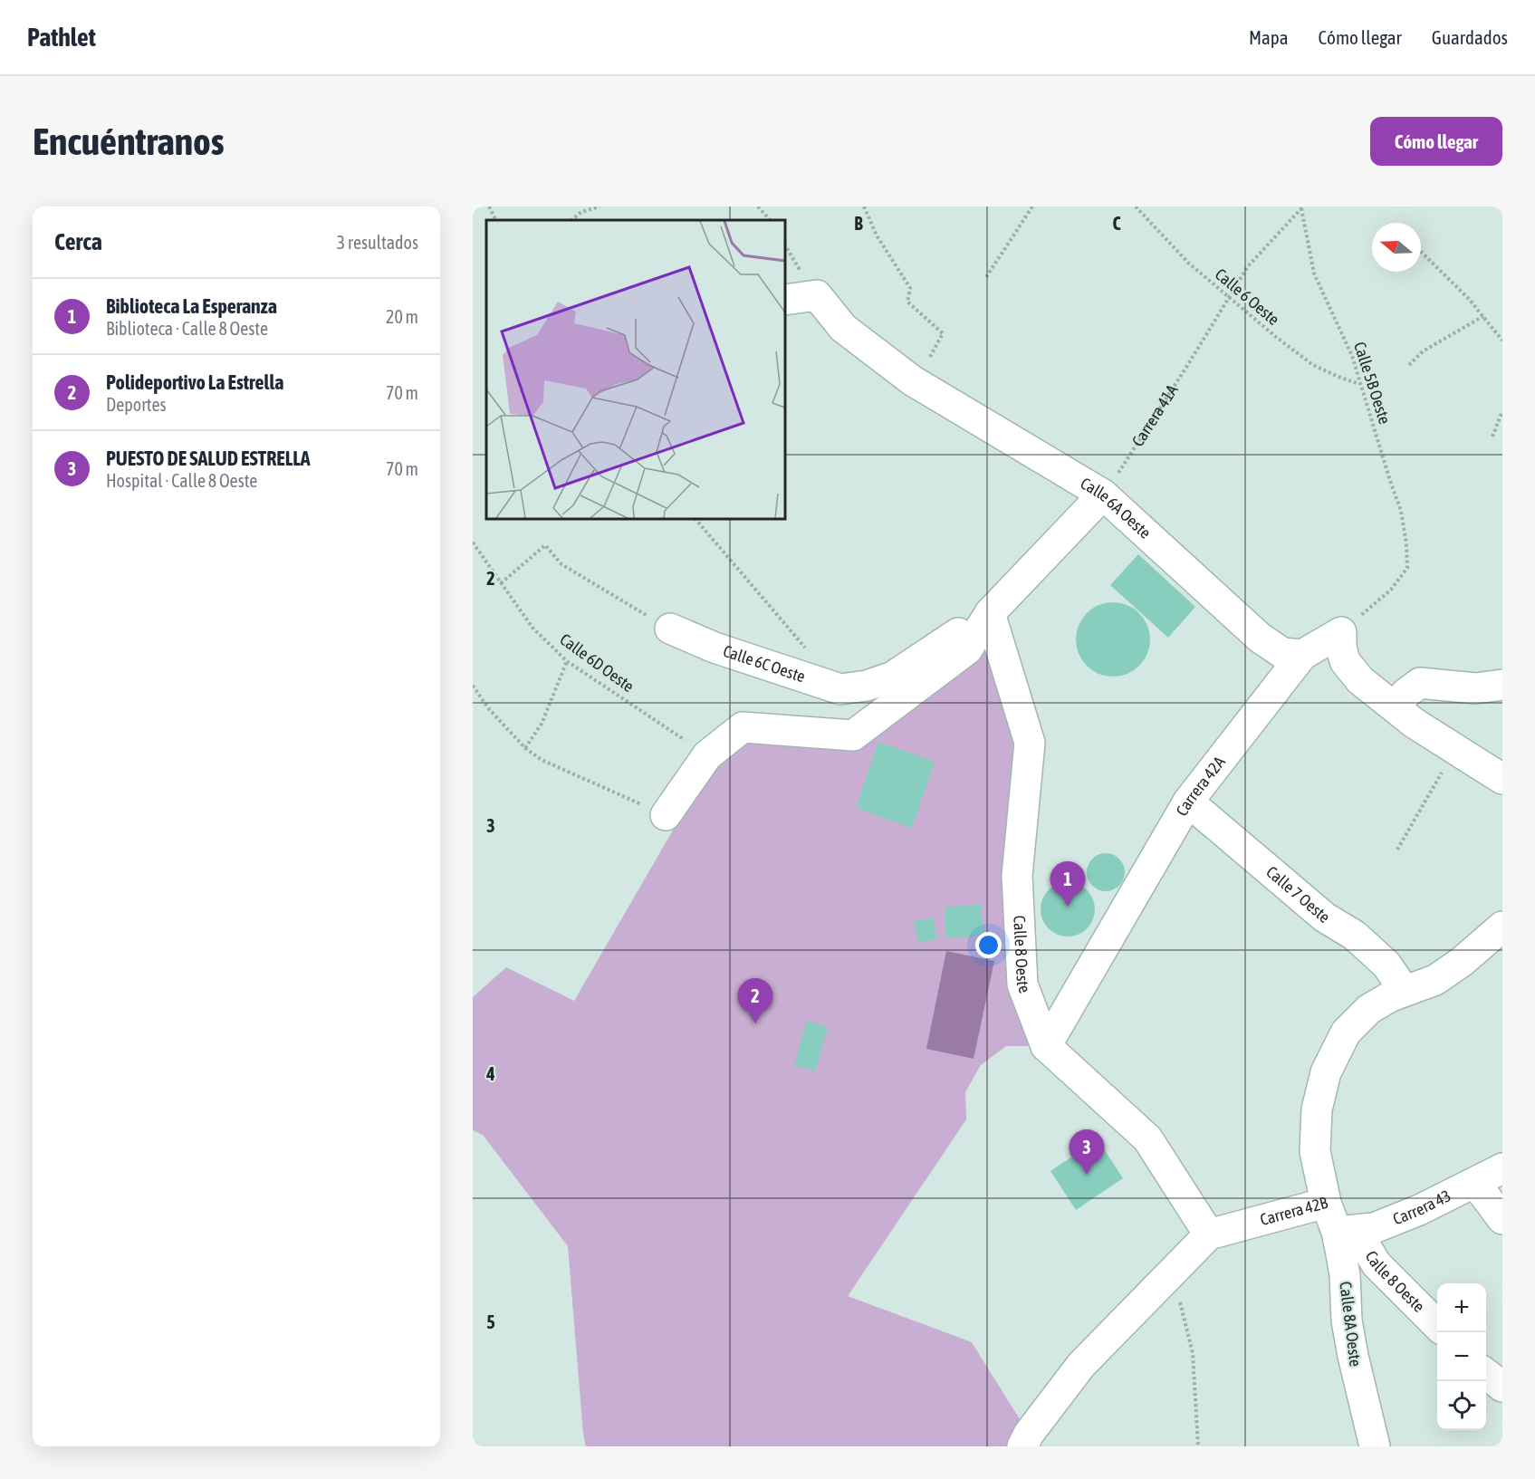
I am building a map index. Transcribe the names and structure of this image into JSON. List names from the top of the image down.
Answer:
{
  "streets": {
    "street": [
      "Calle 6A Oeste",
      "Calle 6C Oeste",
      "Carrera 42A",
      "Calle 7 Oeste",
      "Calle 8 Oeste",
      "Carrera 43",
      "Carrera 42B",
      "Calle 8A Oeste"
    ],
    "path": [
      "Calle 6 Oeste",
      "Calle 5B Oeste",
      "Carrera 41A",
      "Calle 6D Oeste"
    ]
  },
  "crossings": [
    ["Calle 6 Oeste", "Calle 5B Oeste"],
    ["Calle 6 Oeste", "Carrera 41A"],
    ["Calle 5B Oeste", "Carrera 41A"],
    ["Calle 5B Oeste", "Carrera 42A"],
    ["Carrera 41A", "Calle 6A Oeste"],
    ["Calle 6A Oeste", "Carrera 42A"],
    ["Calle 6C Oeste", "Calle 8 Oeste"],
    ["Carrera 42A", "Calle 7 Oeste"],
    ["Carrera 42A", "Calle 8 Oeste"],
    ["Calle 7 Oeste", "Carrera 42B"],
    ["Calle 8 Oeste", "Carrera 43"],
    ["Calle 8 Oeste", "Carrera 42B"],
    ["Calle 8 Oeste", "Calle 8A Oeste"],
    ["Carrera 43", "Calle 8A Oeste"],
    ["Carrera 42B", "Calle 8A Oeste"]
  ],
  "north": "left",
  "page": {
    "header": "Pathlet",
    "nav": ["Mapa", "Cómo llegar", "Guardados"],
    "buttons": "Cómo llegar",
    "title": "Encuéntranos",
    "heading": ["Cerca", "3 resultados"],
    "list": [
      {
        "mark": "1",
        "name": "Biblioteca La Esperanza",
        "note": "Biblioteca · Calle 8 Oeste",
        "value": "20 m"
      },
      {
        "mark": "2",
        "name": "Polideportivo La Estrella",
        "note": "Deportes",
        "value": "70 m"
      },
      {
        "mark": "3",
        "name": "PUESTO DE SALUD ESTRELLA",
        "note": "Hospital · Calle 8 Oeste",
        "value": "70 m"
      }
    ],
    "pins": ["1", "2", "3"],
    "map_buttons": ["+", "−"]
  },
  "grid": {
    "columns": ["B", "C"],
    "rows": [
      "2",
      "3",
      "4",
      "5"
    ]
  }
}
